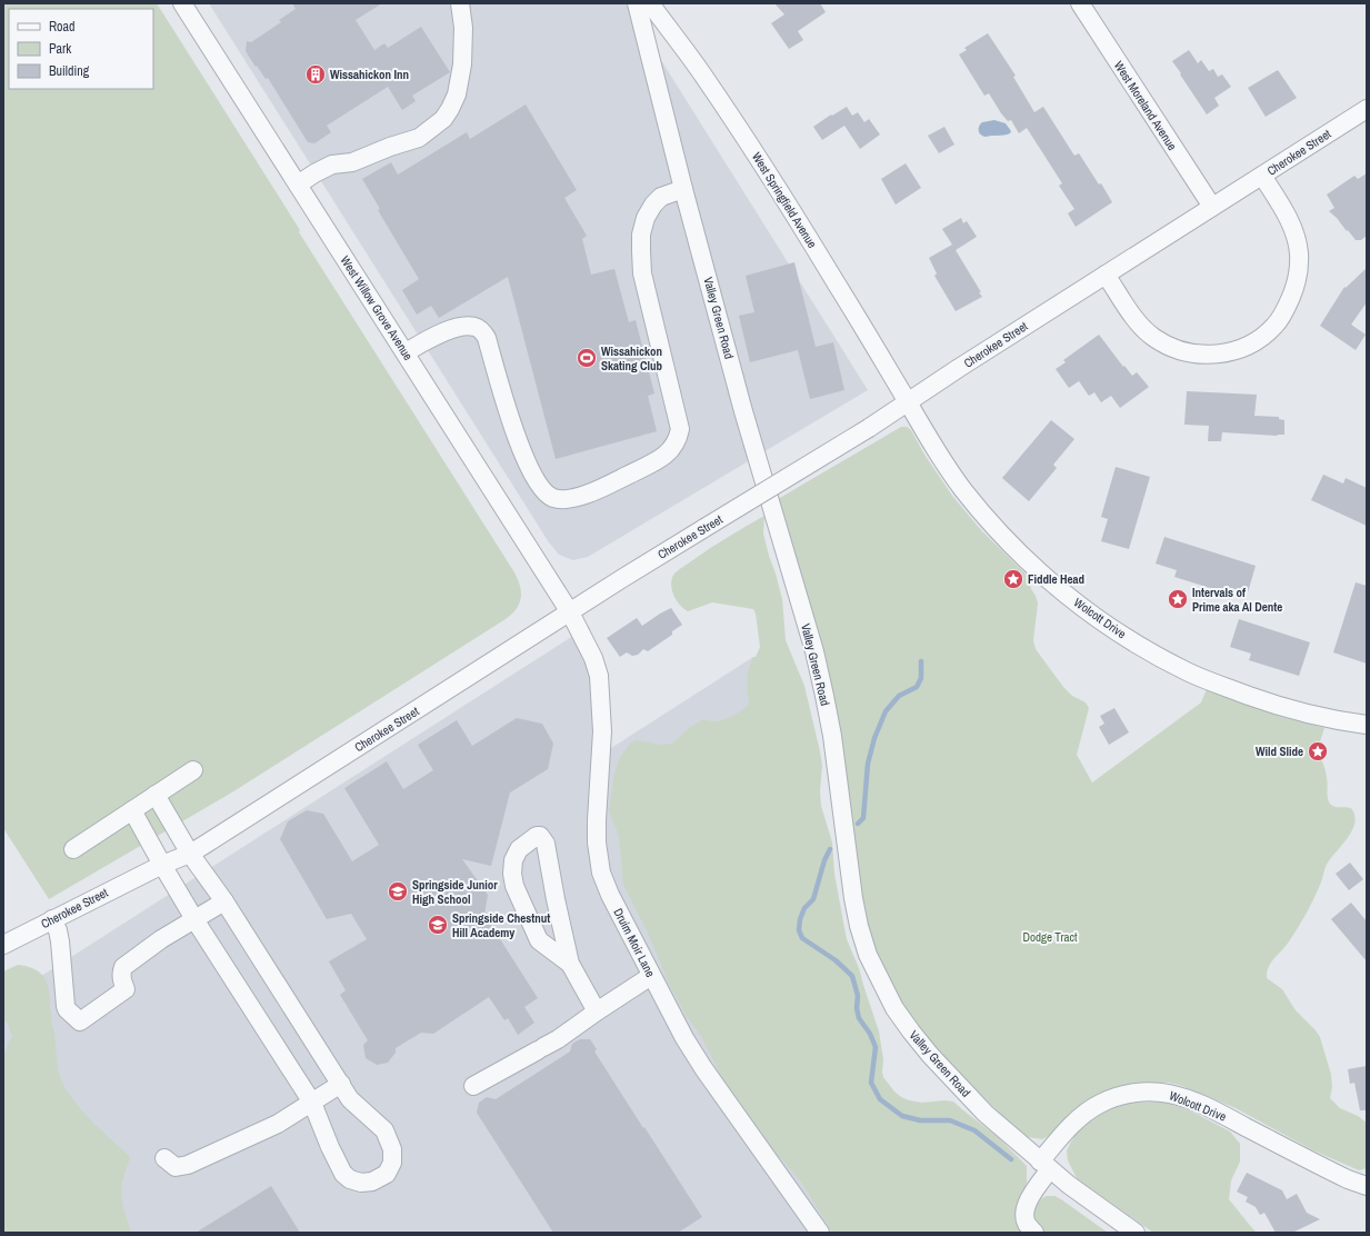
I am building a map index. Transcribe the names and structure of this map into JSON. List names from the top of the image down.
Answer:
{
  "streets": {
    "street": [
      "West Moreland Avenue",
      "Cherokee Street",
      "West Springfield Avenue",
      "West Willow Grove Avenue",
      "Valley Green Road",
      "Wolcott Drive",
      "Druim Moir Lane"
    ]
  },
  "crossings": [
    ["West Moreland Avenue", "Cherokee Street"],
    ["Cherokee Street", "West Springfield Avenue"],
    ["Cherokee Street", "West Willow Grove Avenue"],
    ["Cherokee Street", "Wolcott Drive"],
    ["Cherokee Street", "Druim Moir Lane"],
    ["West Springfield Avenue", "Wolcott Drive"],
    ["West Willow Grove Avenue", "Druim Moir Lane"],
    ["Valley Green Road", "Wolcott Drive"]
  ],
  "parks": ["Dodge Tract"],
  "places": {
    "building": ["Wissahickon Inn"],
    "sports": ["Wissahickon Skating Club"],
    "place": ["Fiddle Head", "Intervals of Prime aka Al Dente", "Wild Slide"],
    "school or university": ["Springside Junior High School", "Springside Chestnut Hill Academy"]
  },
  "legend": ["Road", "Park", "Building"]
}
